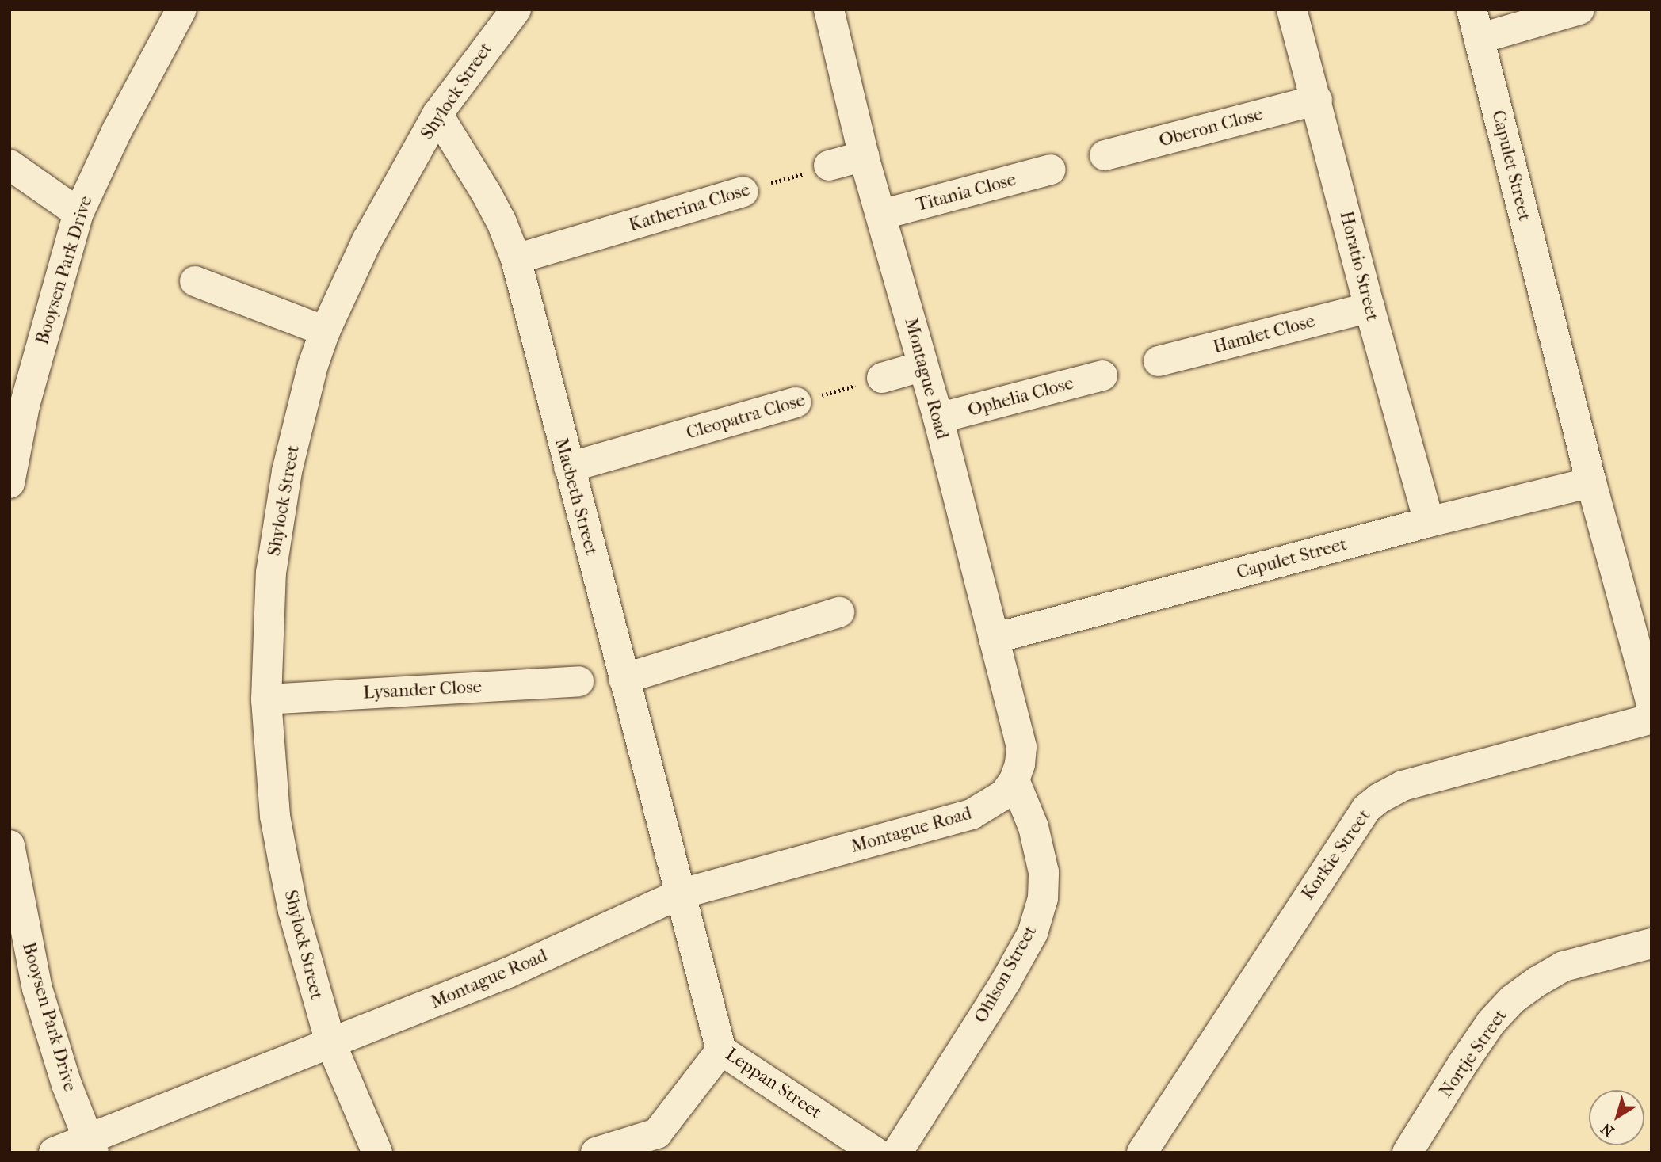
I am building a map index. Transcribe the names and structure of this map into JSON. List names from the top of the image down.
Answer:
{
  "streets": {
    "street": [
      "Shylock Street",
      "Oberon Close",
      "Capulet Street",
      "Titania Close",
      "Katherina Close",
      "Horatio Street",
      "Booysen Park Drive",
      "Hamlet Close",
      "Montague Road",
      "Ophelia Close",
      "Cleopatra Close",
      "Macbeth Street",
      "Lysander Close",
      "Korkie Street",
      "Ohlson Street",
      "Nortje Street",
      "Leppan Street"
    ]
  },
  "crossings": [
    ["Shylock Street", "Montague Road"],
    ["Shylock Street", "Macbeth Street"],
    ["Shylock Street", "Lysander Close"],
    ["Oberon Close", "Horatio Street"],
    ["Capulet Street", "Horatio Street"],
    ["Capulet Street", "Montague Road"],
    ["Titania Close", "Montague Road"],
    ["Katherina Close", "Macbeth Street"],
    ["Horatio Street", "Hamlet Close"],
    ["Booysen Park Drive", "Montague Road"],
    ["Montague Road", "Ophelia Close"],
    ["Montague Road", "Macbeth Street"],
    ["Montague Road", "Ohlson Street"],
    ["Montague Road", "Leppan Street"],
    ["Cleopatra Close", "Macbeth Street"],
    ["Macbeth Street", "Leppan Street"]
  ],
  "north": "bottom left"
}
